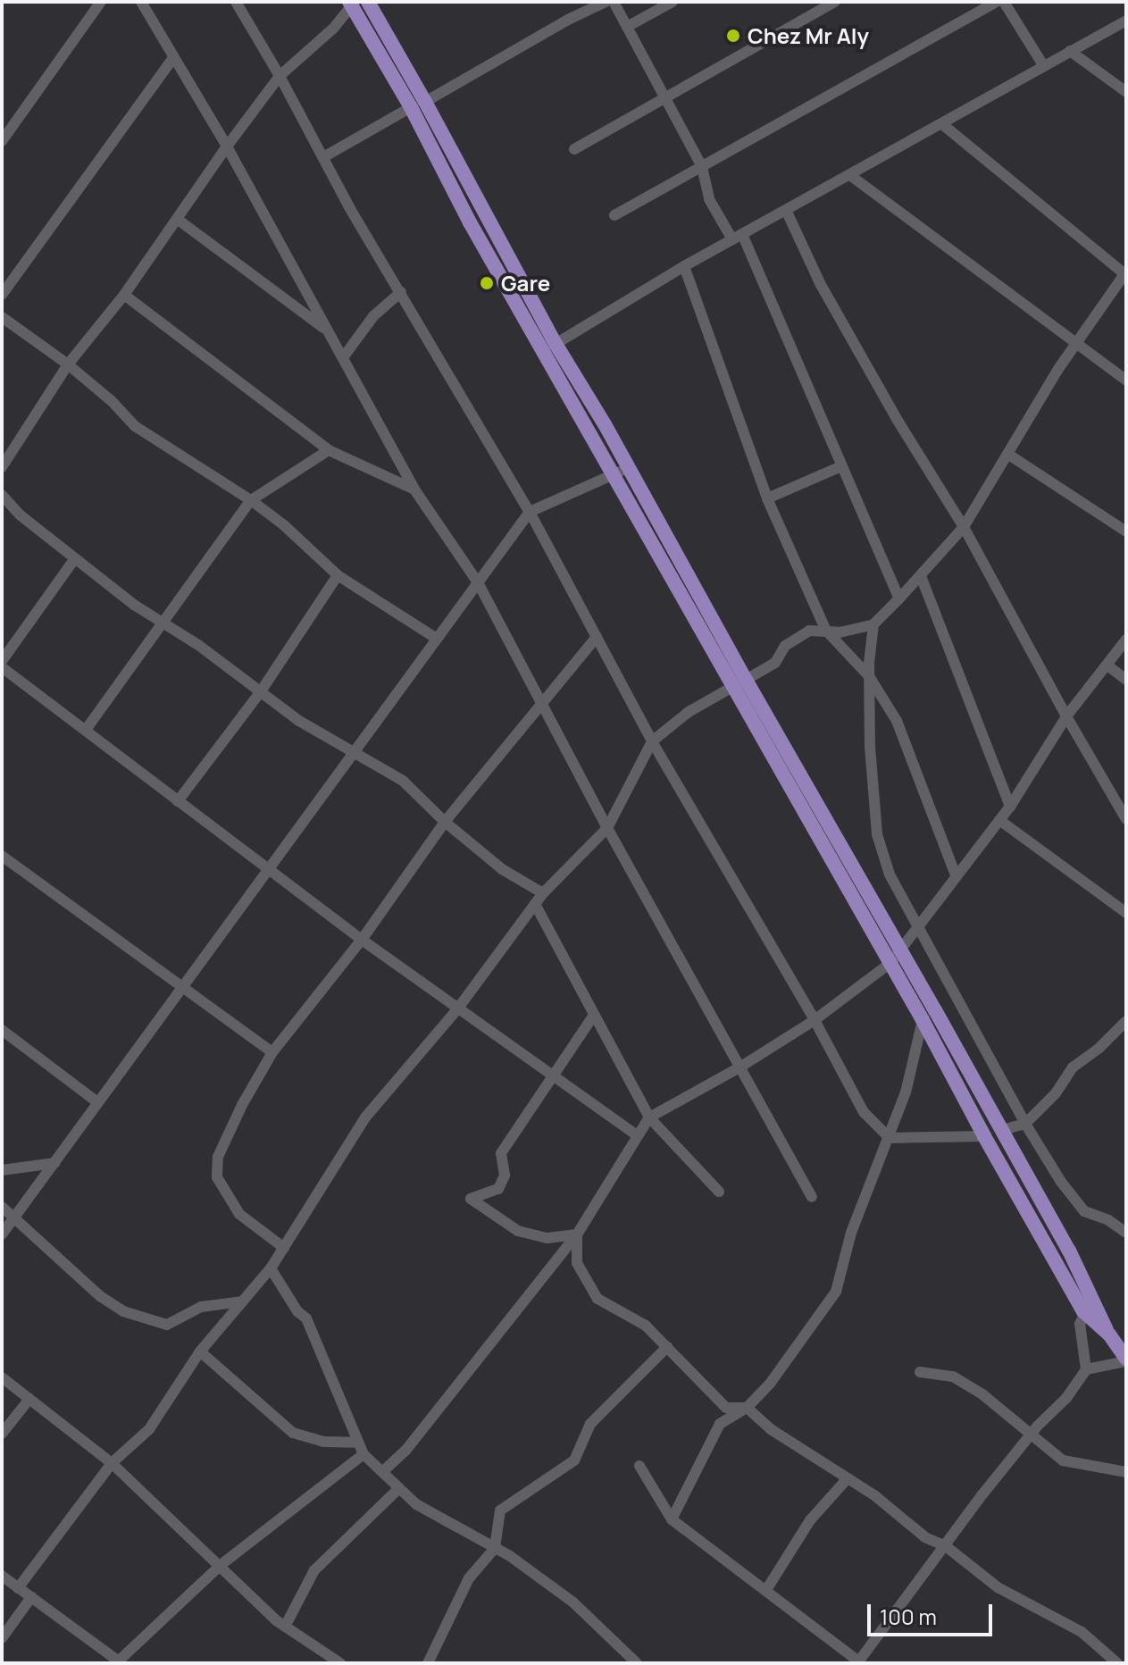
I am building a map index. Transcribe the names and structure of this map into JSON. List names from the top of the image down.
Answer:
{
  "places": ["Chez Mr Aly", "Gare"],
  "scale_bar": "100 m"
}
